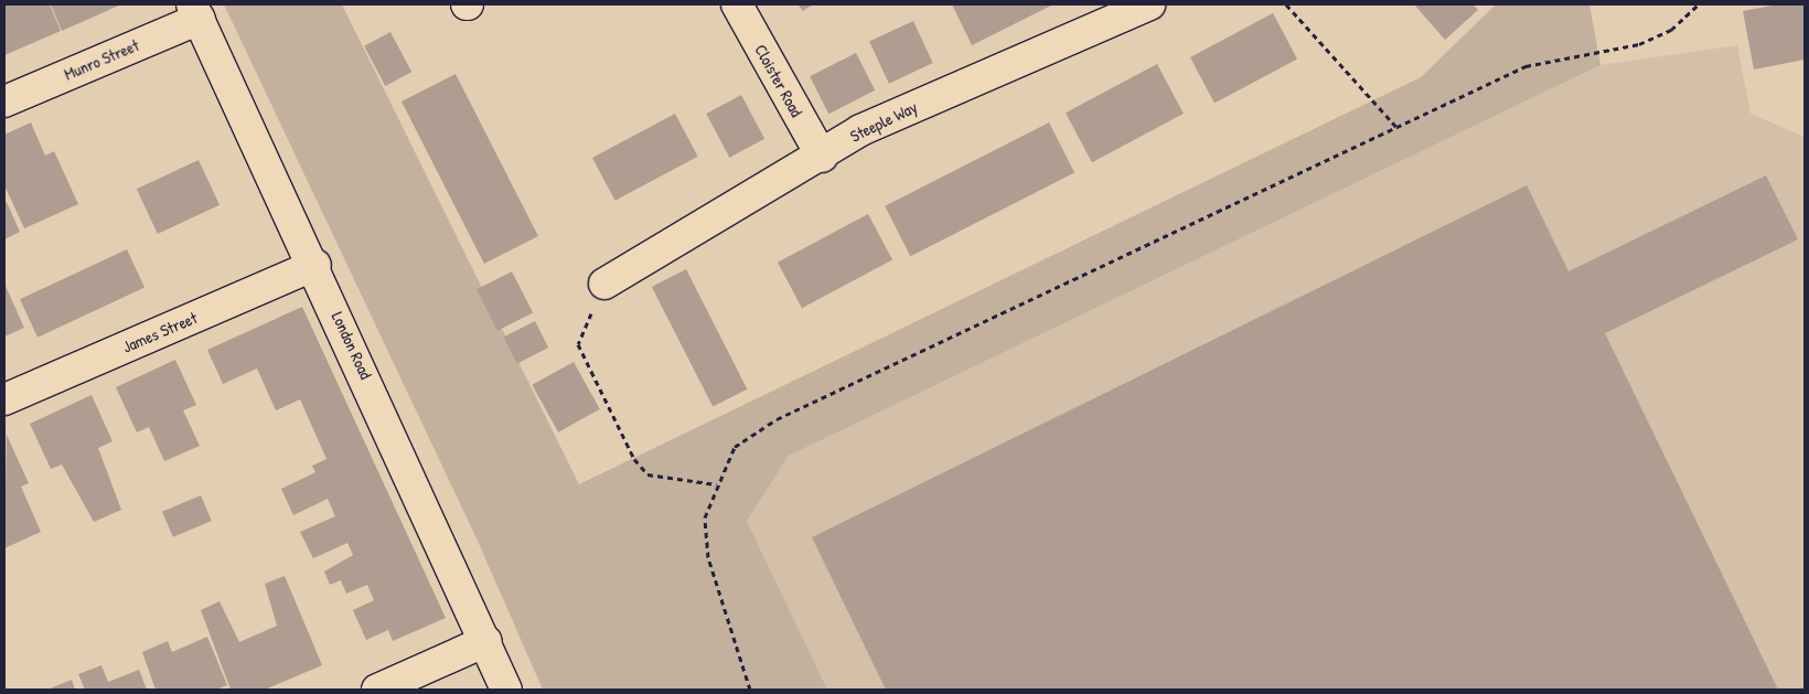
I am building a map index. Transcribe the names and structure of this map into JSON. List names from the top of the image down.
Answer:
{
  "streets": {
    "street": [
      "Munro Street",
      "Cloister Road",
      "Steeple Way",
      "James Street",
      "London Road"
    ]
  },
  "crossings": [
    ["Munro Street", "London Road"],
    ["Cloister Road", "Steeple Way"],
    ["James Street", "London Road"]
  ]
}
